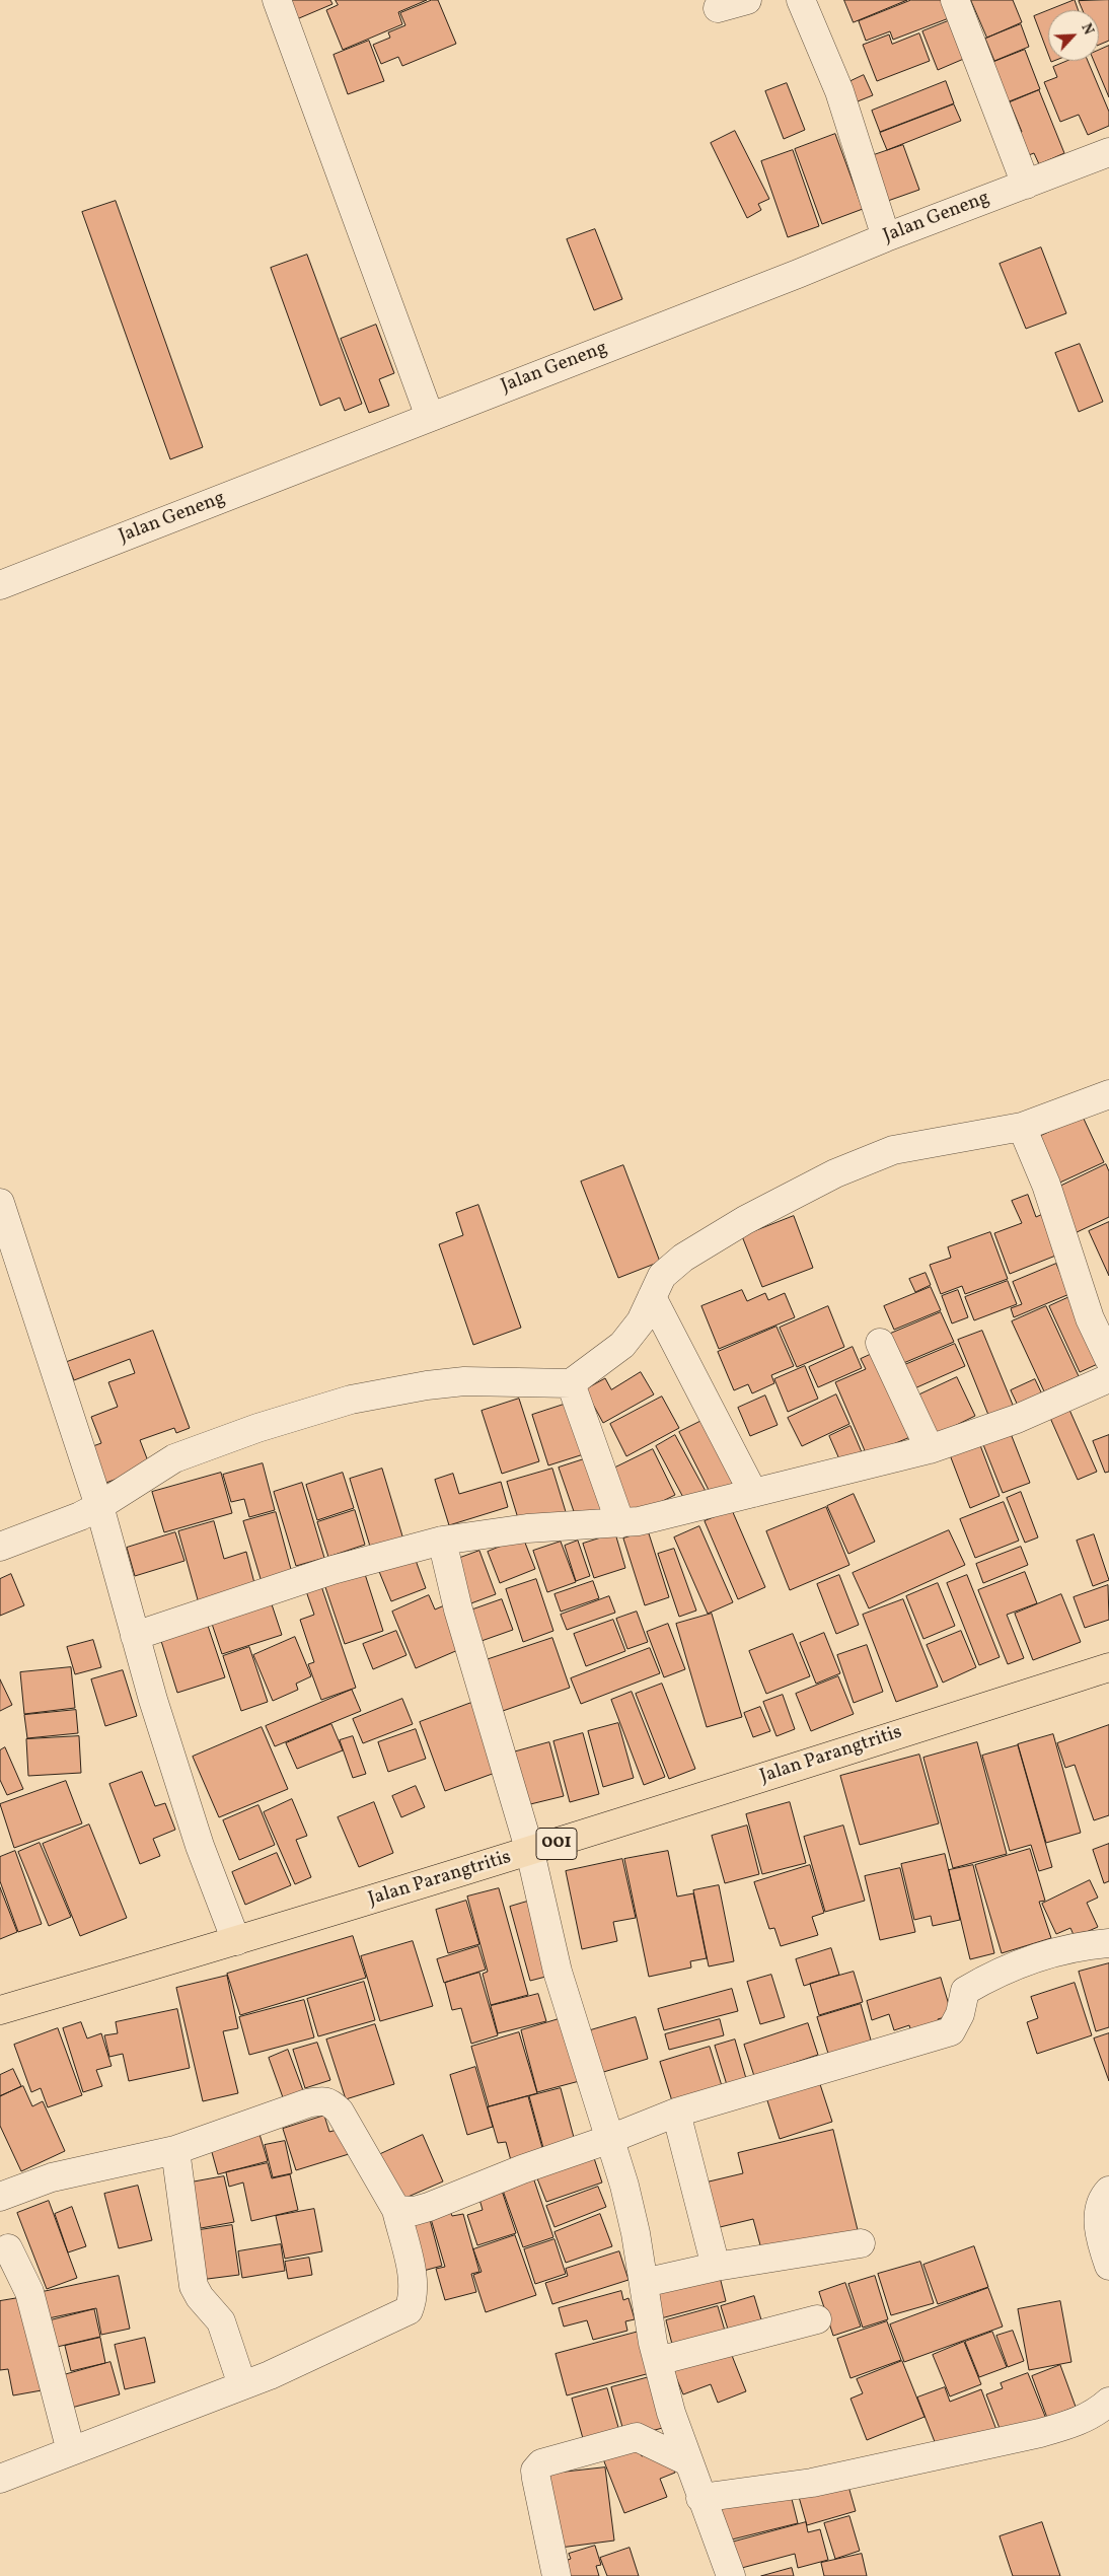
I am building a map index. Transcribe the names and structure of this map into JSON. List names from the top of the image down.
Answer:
{
  "streets": {
    "main road": ["Jalan Parangtritis", "001"],
    "street": ["Jalan Geneng"]
  },
  "north": "top right"
}
